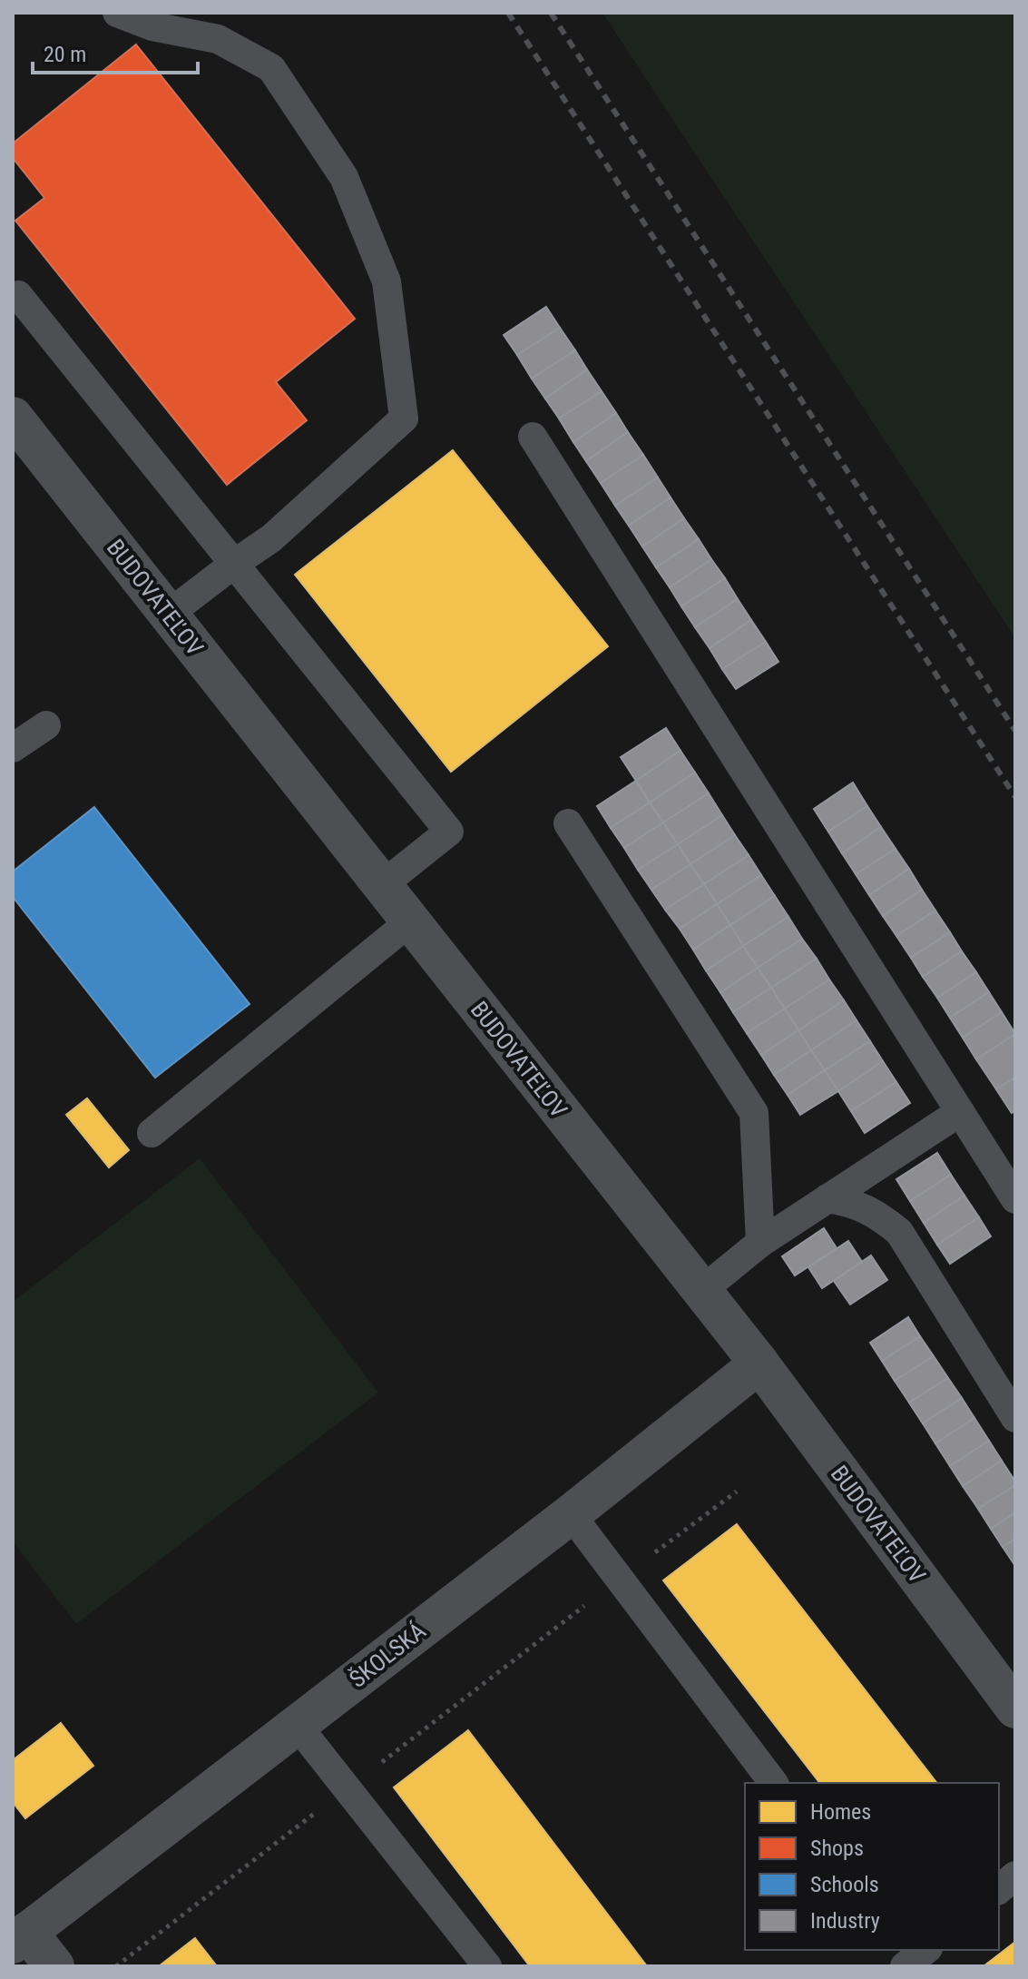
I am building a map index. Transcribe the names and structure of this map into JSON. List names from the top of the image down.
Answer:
{
  "streets": {
    "street": ["BUDOVATEĽOV", "ŠKOLSKÁ"]
  },
  "crossings": [
    ["BUDOVATEĽOV", "ŠKOLSKÁ"]
  ],
  "legend": [
    "Homes",
    "Shops",
    "Schools",
    "Industry"
  ],
  "scale_bar": "20 m"
}
